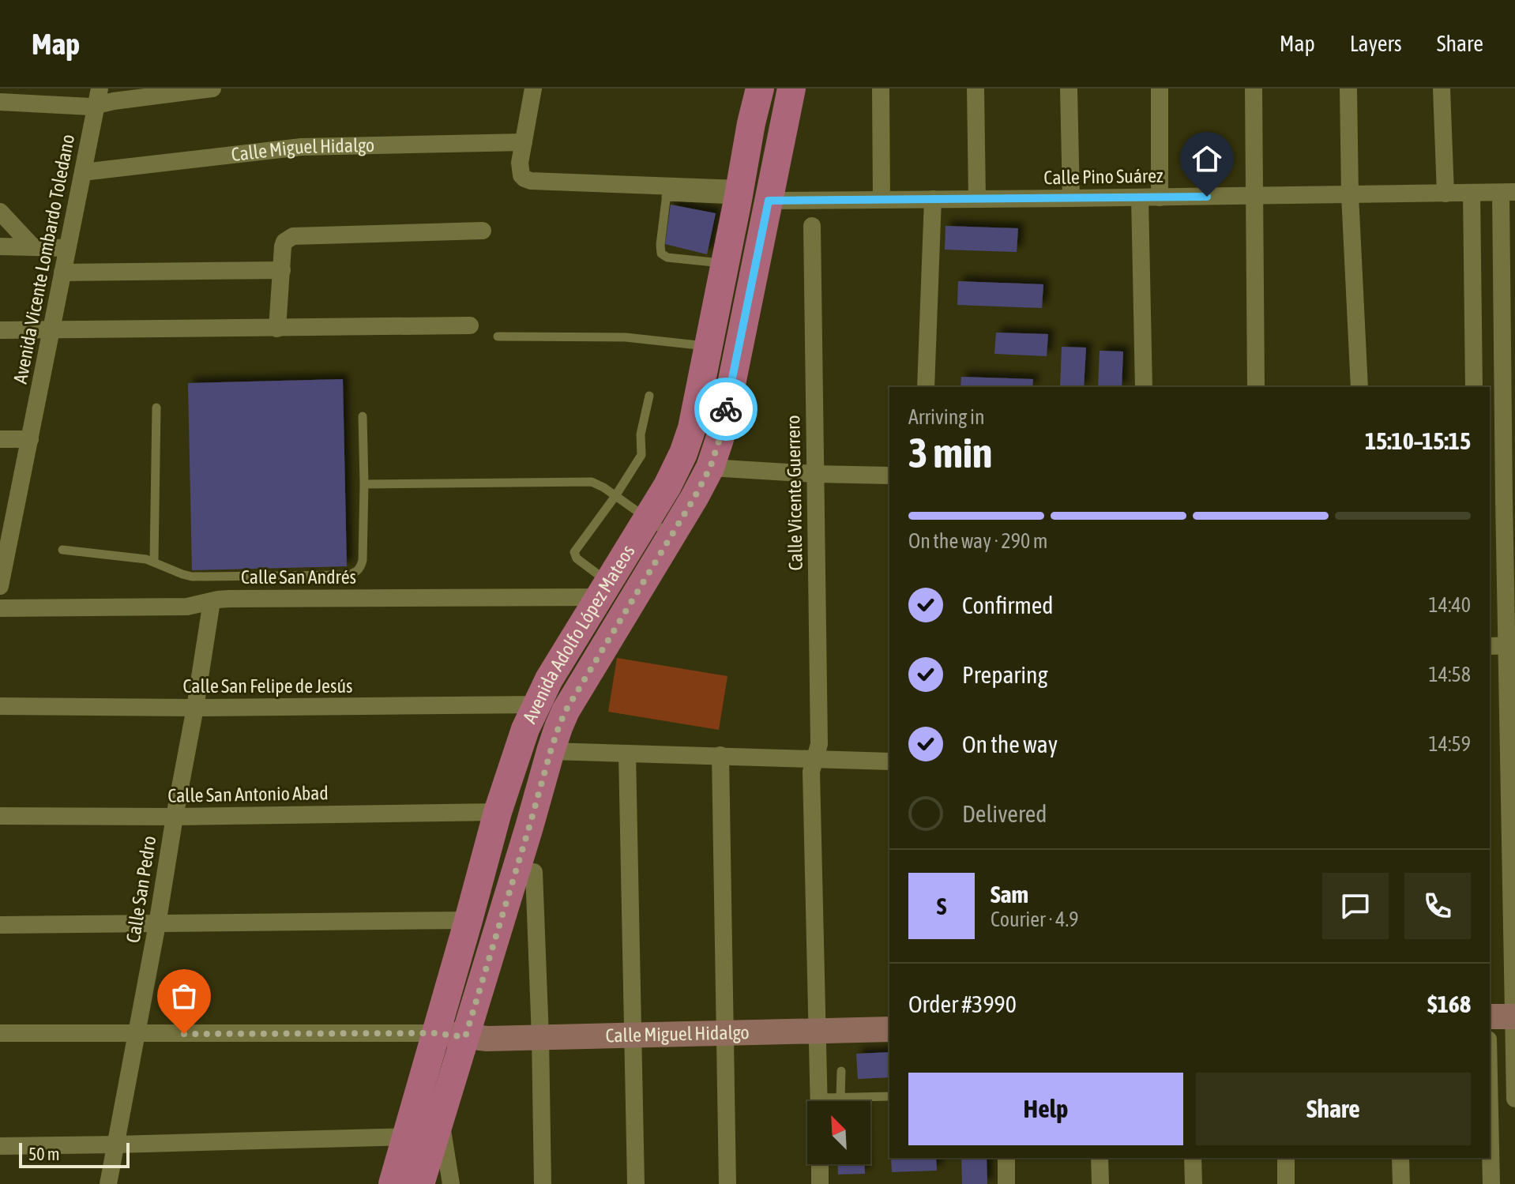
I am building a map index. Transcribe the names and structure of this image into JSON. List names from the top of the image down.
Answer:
{
  "streets": {
    "main road": ["Avenida Adolfo López Mateos"],
    "street": [
      "Calle Miguel Hidalgo",
      "Calle Pino Suárez",
      "Avenida Vicente Lombardo Toledano",
      "Calle Vicente Guerrero",
      "Calle San Andrés",
      "Calle San Felipe de Jesús",
      "Calle San Antonio Abad",
      "Calle San Pedro"
    ]
  },
  "crossings": [
    ["Calle Miguel Hidalgo", "Avenida Vicente Lombardo Toledano"],
    ["Calle Miguel Hidalgo", "Calle Vicente Guerrero"],
    ["Calle Miguel Hidalgo", "Avenida Adolfo López Mateos"],
    ["Calle Pino Suárez", "Avenida Adolfo López Mateos"],
    ["Calle San Andrés", "Avenida Adolfo López Mateos"],
    ["Calle San Andrés", "Calle San Pedro"],
    ["Avenida Adolfo López Mateos", "Calle San Felipe de Jesús"],
    ["Avenida Adolfo López Mateos", "Calle San Antonio Abad"],
    ["Calle San Felipe de Jesús", "Calle San Pedro"],
    ["Calle San Antonio Abad", "Calle San Pedro"]
  ],
  "scale_bar": "50 m",
  "north": "top left",
  "page": {
    "header": "Map",
    "nav": ["Map", "Layers", "Share"],
    "heading": ["3 min", "Arriving in", "15:10–15:15"],
    "panel": [
      "Sam",
      "Courier · 4.9",
      "Order #3990",
      "$168"
    ],
    "bar": "On the way · 290 m",
    "list": [
      ["Confirmed", "14:40"],
      ["Preparing", "14:58"],
      ["On the way", "14:59"],
      "Delivered"
    ],
    "round": "S",
    "buttons": ["Help", "Share"],
    "scale": "50 m"
  }
}
